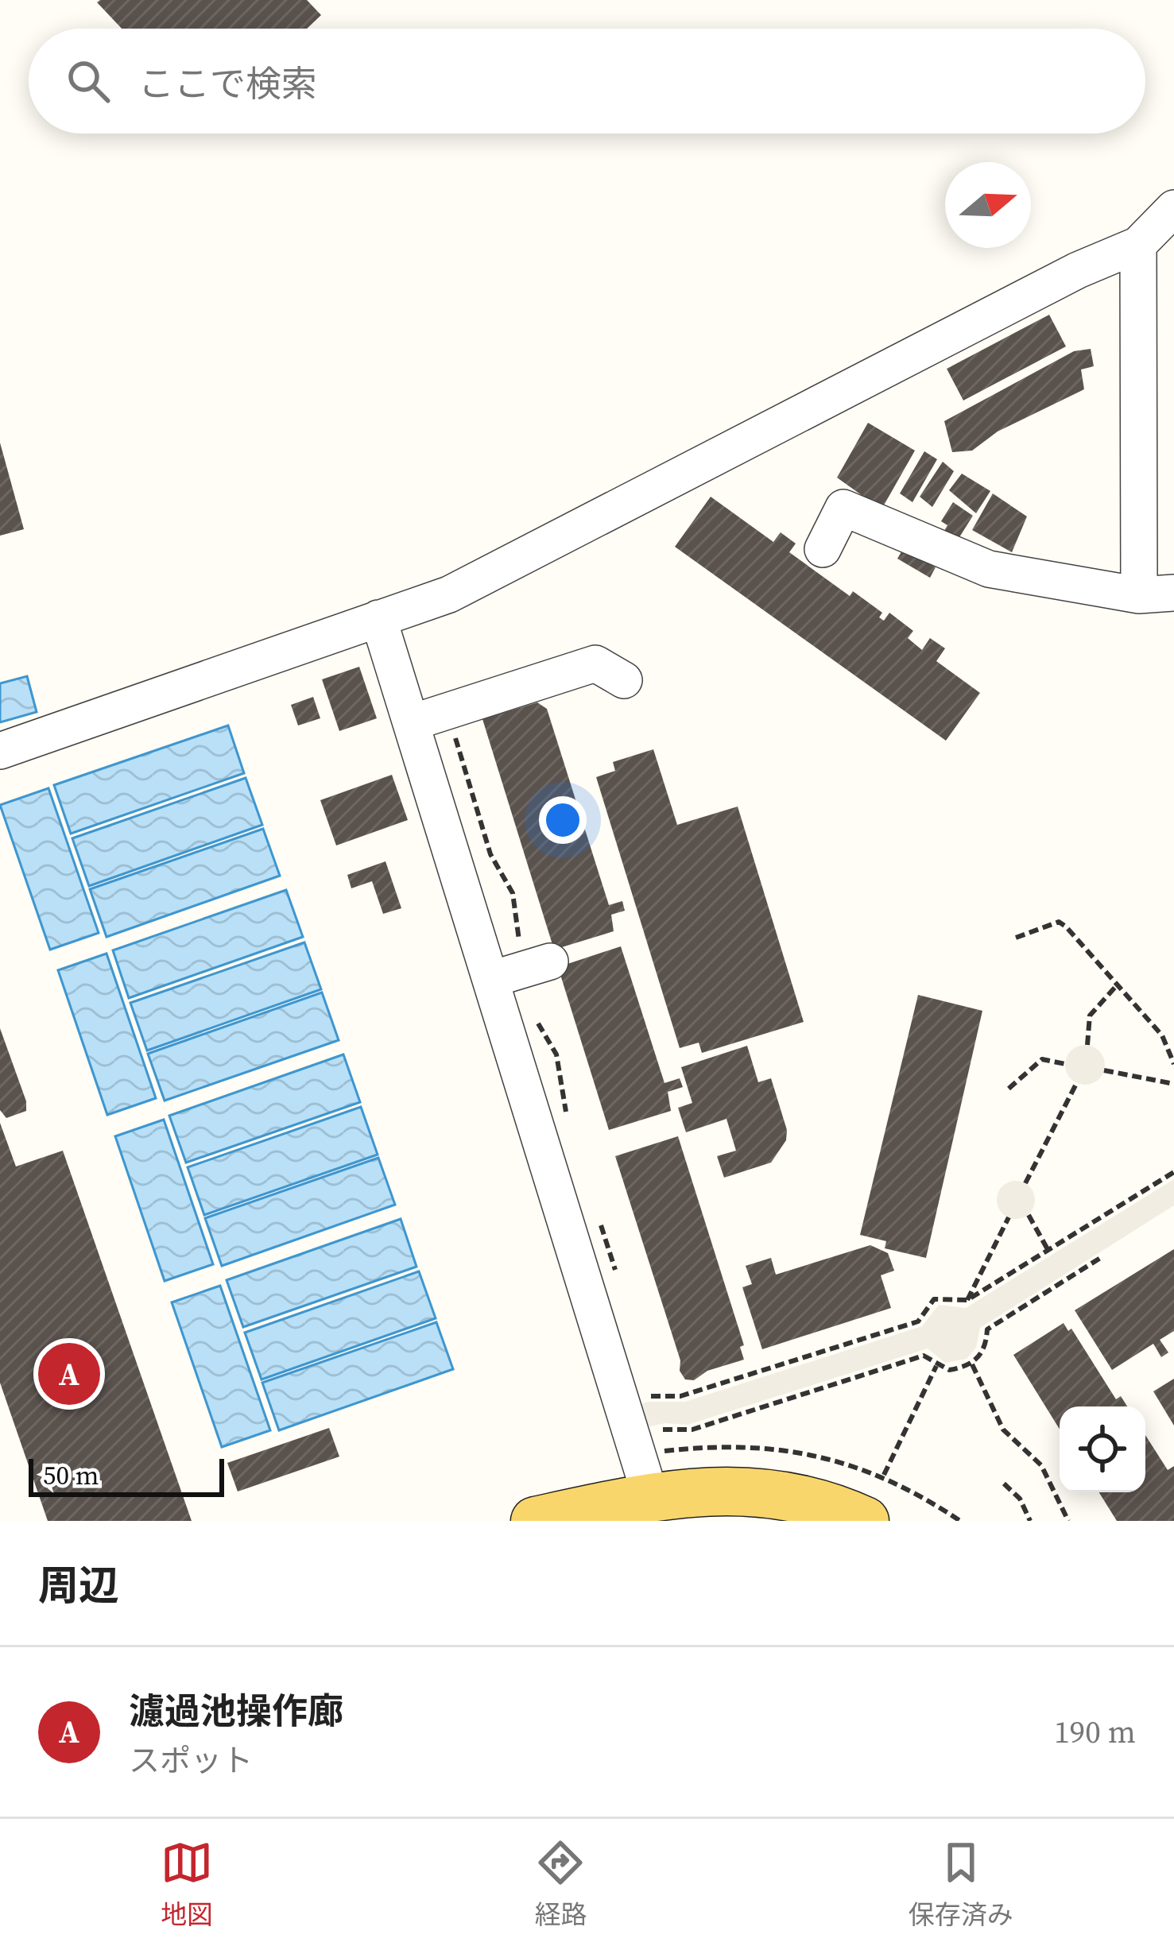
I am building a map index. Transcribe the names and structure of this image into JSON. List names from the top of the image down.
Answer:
{
  "scale_bar": "50 m",
  "north": "right",
  "page": {
    "search": "ここで検索",
    "pins": "A",
    "scale": "50 m",
    "heading": "周辺",
    "list": [
      {
        "mark": "A",
        "name": "濾過池操作廊",
        "note": "スポット",
        "value": "190 m"
      }
    ],
    "nav": ["地図", "経路", "保存済み"]
  }
}
